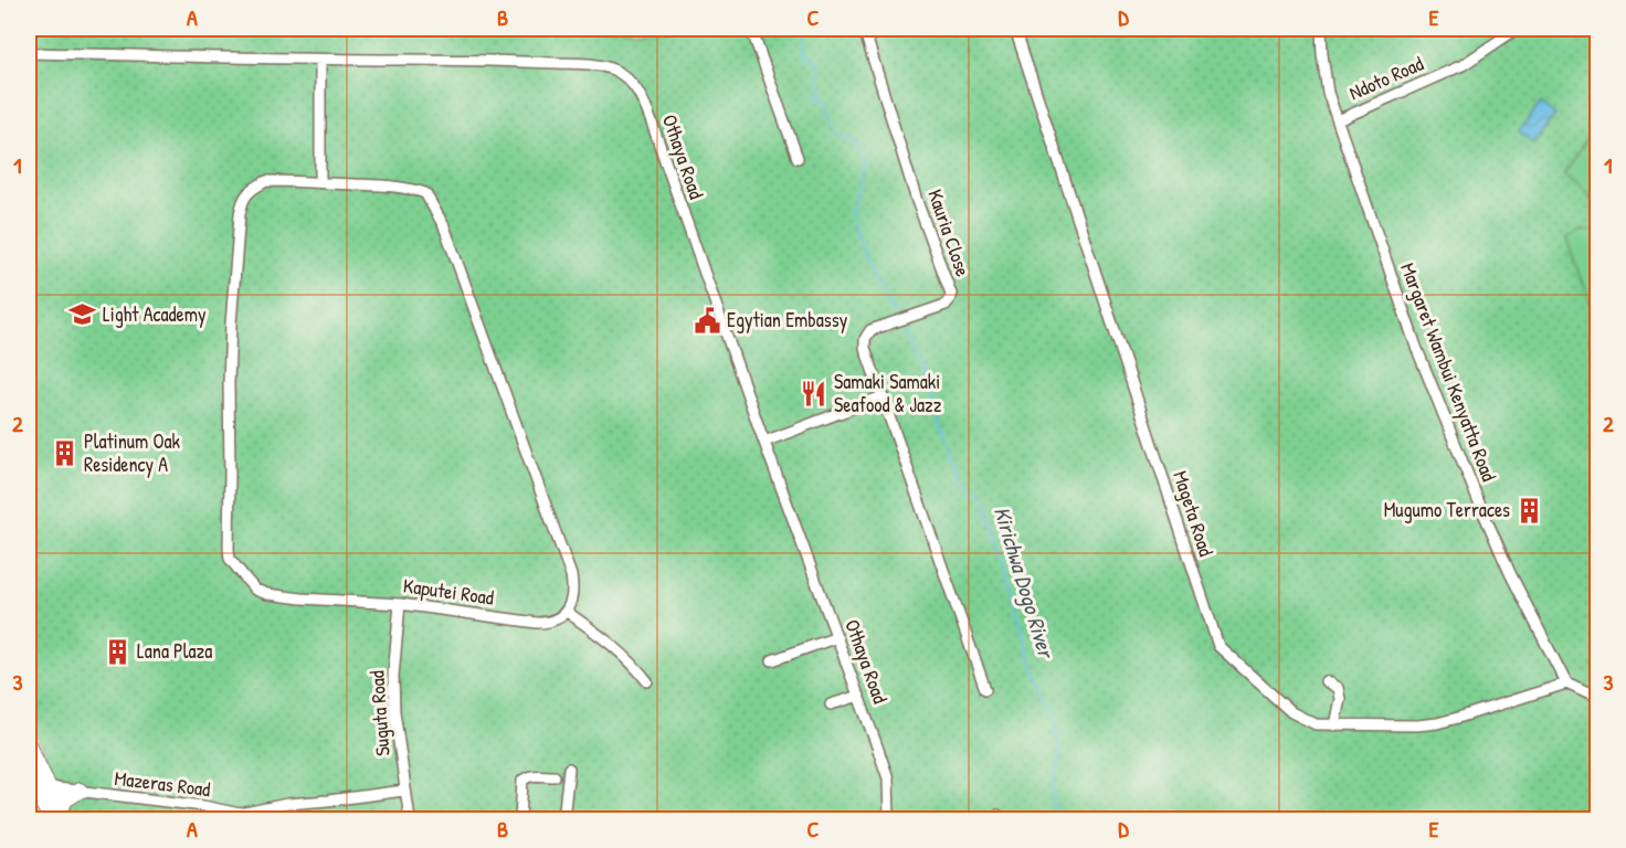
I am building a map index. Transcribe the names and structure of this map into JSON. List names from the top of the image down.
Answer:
{
  "streets": {
    "street": [
      "Ndoto Road",
      "Othaya Road",
      "Kauria Close",
      "Margaret Wambui Kenyatta Road",
      "Mageta Road",
      "Kaputei Road",
      "Suguta Road",
      "Mazeras Road"
    ]
  },
  "crossings": [
    ["Ndoto Road", "Margaret Wambui Kenyatta Road"],
    ["Margaret Wambui Kenyatta Road", "Mageta Road"],
    ["Kaputei Road", "Suguta Road"],
    ["Suguta Road", "Mazeras Road"]
  ],
  "water": ["Kirichwa Dogo River"],
  "places": {
    "school or university": ["Light Academy"],
    "public building": ["Egytian Embassy"],
    "restaurant": ["Samaki Samaki Seafood & Jazz"],
    "building": ["Platinum Oak Residency A", "Mugumo Terraces", "Lana Plaza"]
  },
  "grid": {
    "columns": [
      "A",
      "B",
      "C",
      "D",
      "E"
    ],
    "rows": ["1", "2", "3"]
  }
}
